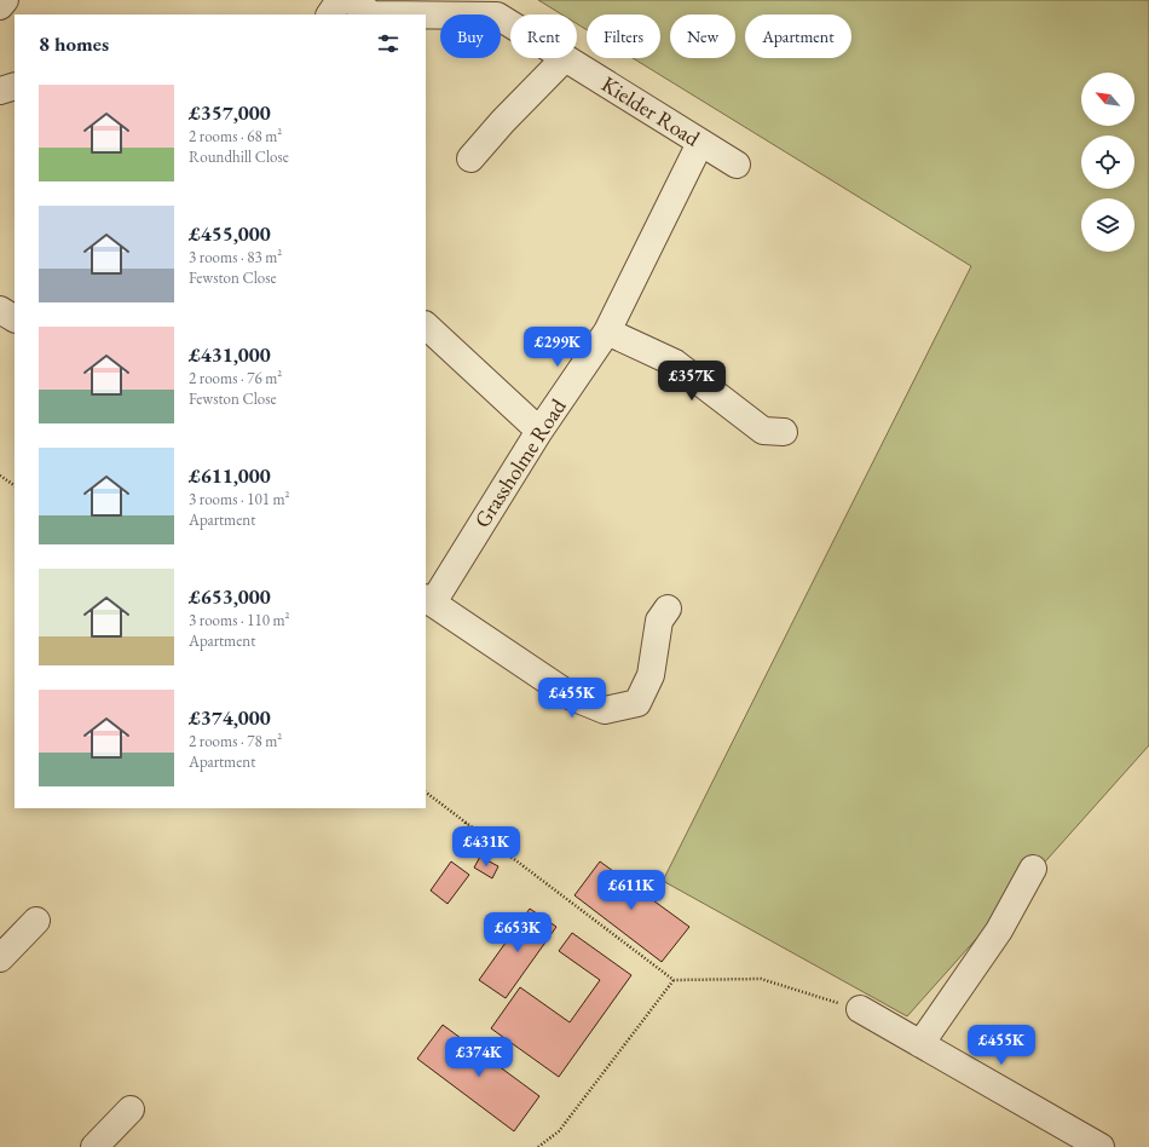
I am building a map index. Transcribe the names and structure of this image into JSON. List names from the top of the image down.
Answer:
{
  "streets": {
    "street": ["Kielder Road", "Grassholme Road"]
  },
  "crossings": [
    ["Kielder Road", "Grassholme Road"]
  ],
  "north": "top left",
  "page": {
    "chip": [
      "Buy",
      "Rent",
      "Filters",
      "New",
      "Apartment"
    ],
    "heading": "8 homes",
    "list": [
      {
        "name": "£357,000",
        "note": "2 rooms · 68 m² · Roundhill Close"
      },
      {
        "name": "£455,000",
        "note": "3 rooms · 83 m² · Fewston Close"
      },
      {
        "name": "£431,000",
        "note": "2 rooms · 76 m² · Fewston Close"
      },
      {
        "name": "£611,000",
        "note": "3 rooms · 101 m² · Apartment"
      },
      {
        "name": "£653,000",
        "note": "3 rooms · 110 m² · Apartment"
      },
      {
        "name": "£374,000",
        "note": "2 rooms · 78 m² · Apartment"
      }
    ],
    "price": [
      "£299K",
      "£357K",
      "£455K",
      "£431K",
      "£611K",
      "£653K",
      "£455K",
      "£374K"
    ]
  }
}
